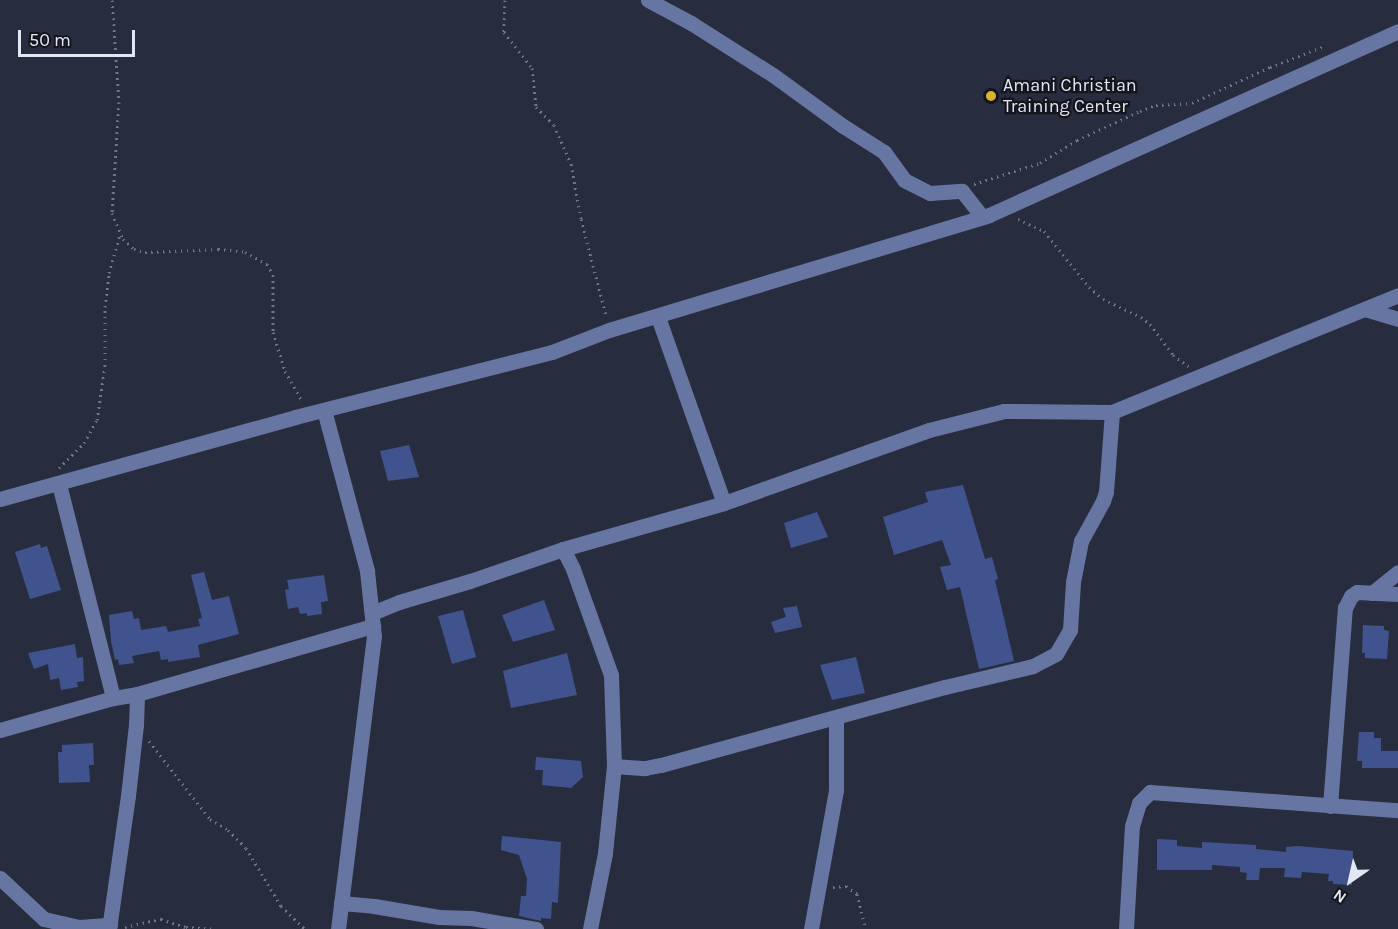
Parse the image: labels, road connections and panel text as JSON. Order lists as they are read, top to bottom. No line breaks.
{"places":["Amani Christian Training Center"],"scale_bar":"50 m","north":"bottom left"}
